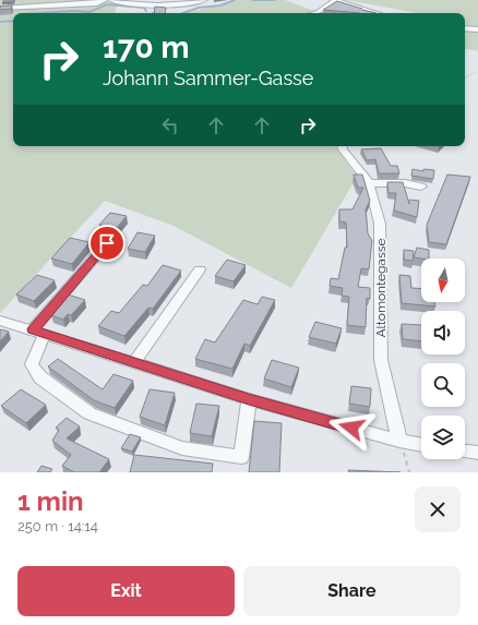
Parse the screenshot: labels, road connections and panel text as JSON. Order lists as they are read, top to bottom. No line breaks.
{"streets":{"street":["Altomontegasse"]},"north":"bottom","page":{"turn":["170 m","Johann Sammer-Gasse"],"heading":["1 min","250 m · 14:14"],"buttons":["Exit","Share"]}}
